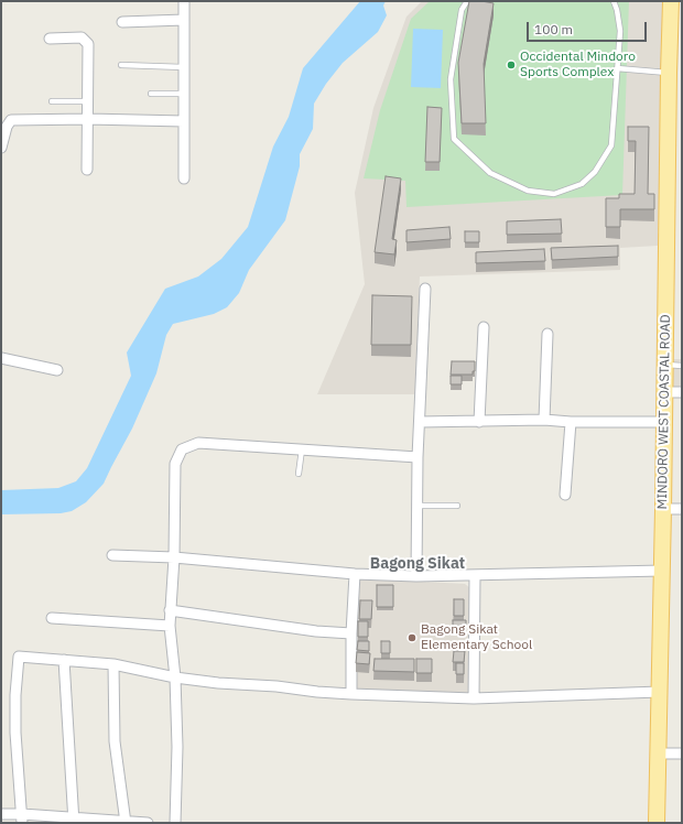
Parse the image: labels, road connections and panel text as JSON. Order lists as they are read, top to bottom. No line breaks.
{"streets":{"main road":["MINDORO WEST COASTAL ROAD"]},"districts":["Bagong Sikat"],"places":["Occidental Mindoro Sports Complex","Bagong Sikat Elementary School"],"scale_bar":"100 m"}
